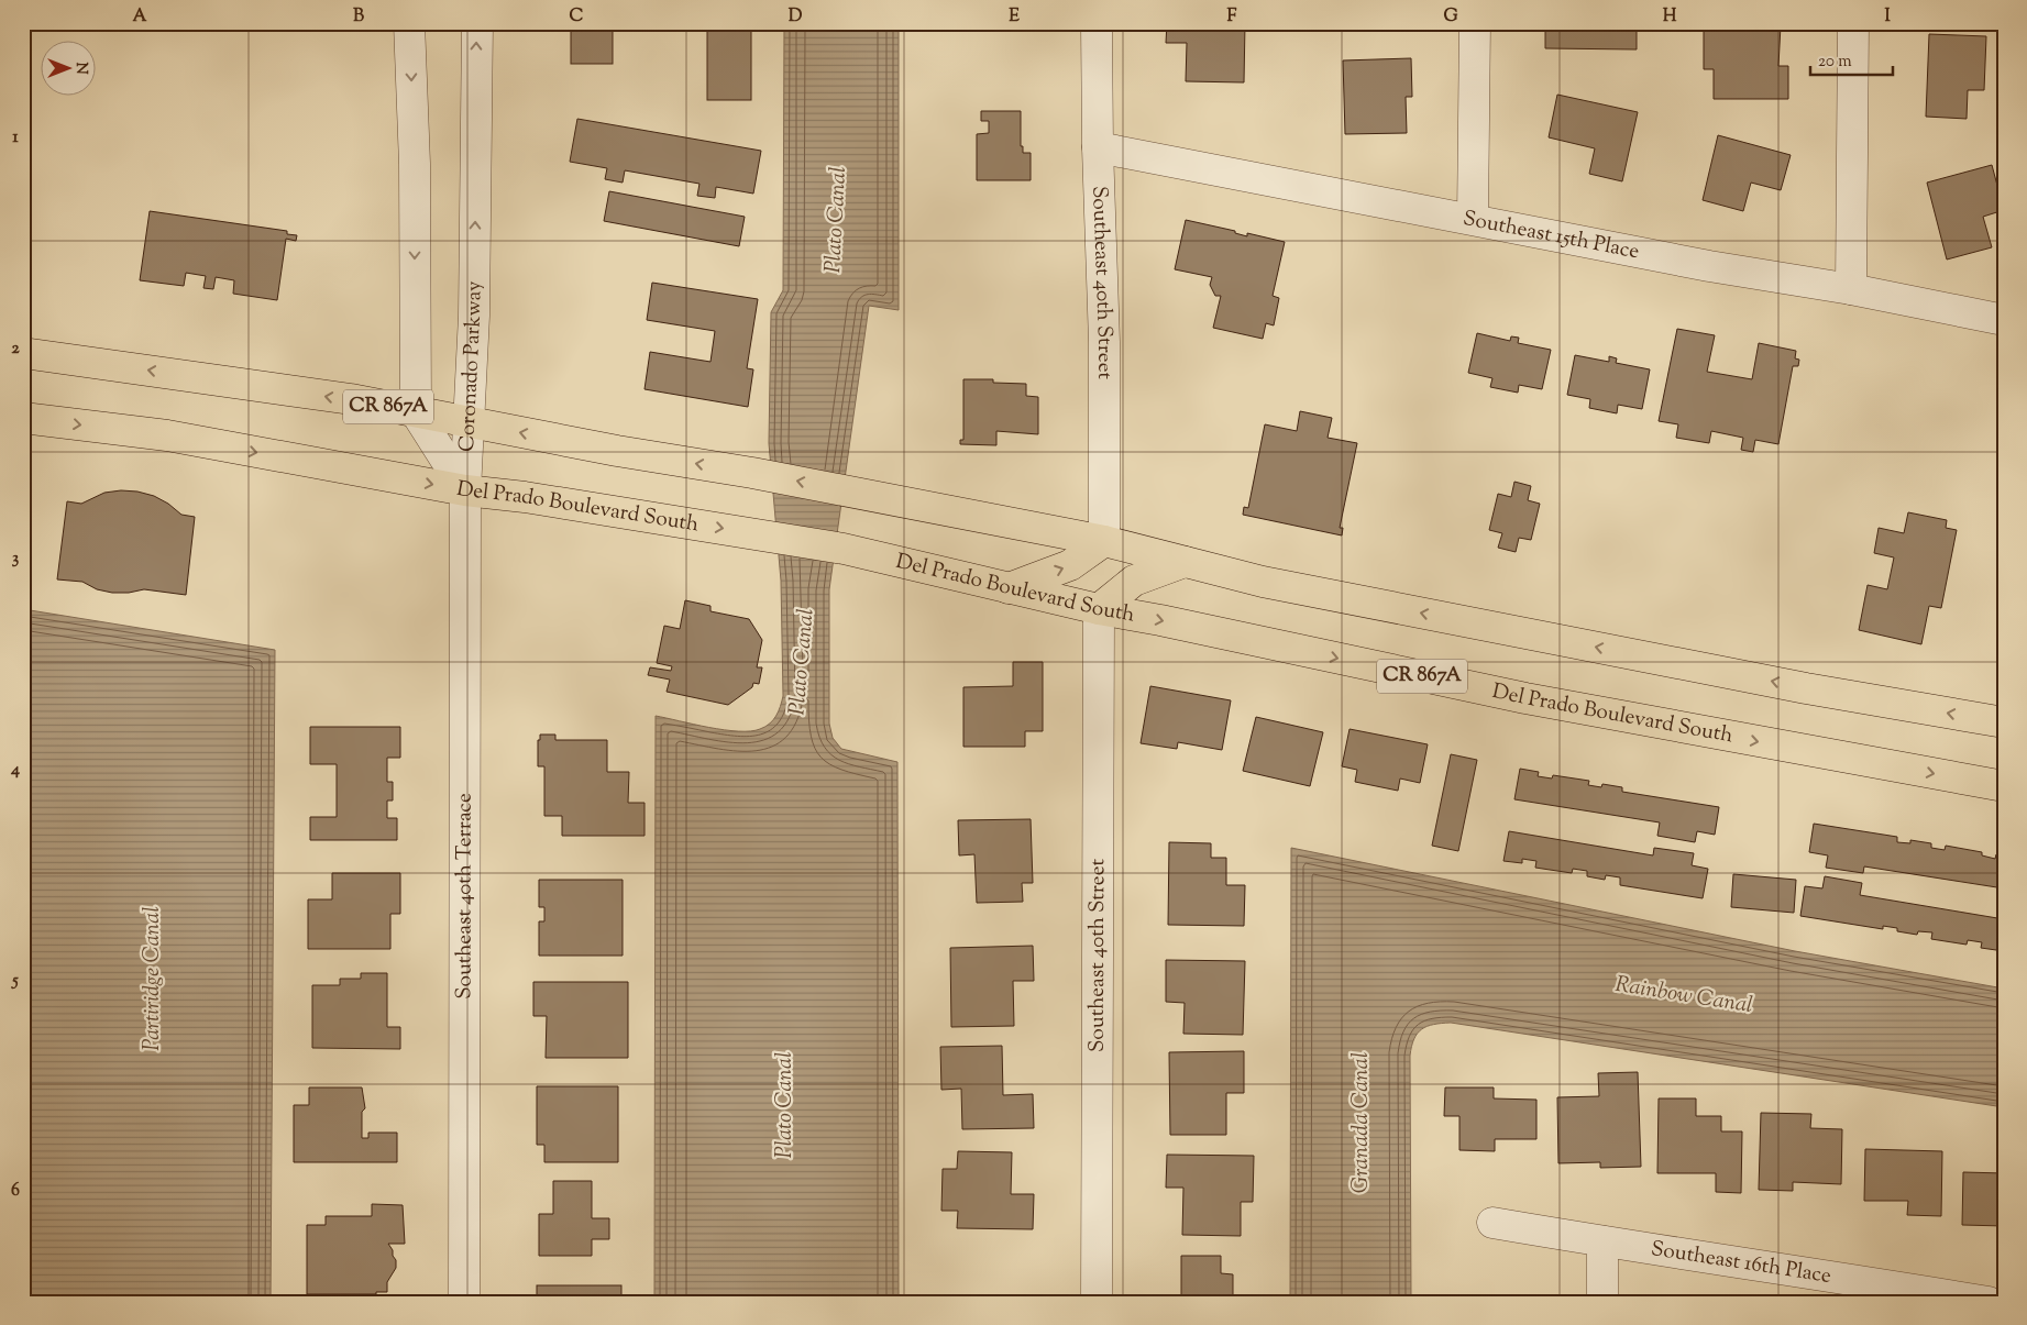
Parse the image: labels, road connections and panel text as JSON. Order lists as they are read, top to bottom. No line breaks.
{"streets":{"main road":["CR 867A","Del Prado Boulevard South"],"street":["Southeast 15th Place","Southeast 40th Street","Coronado Parkway","Southeast 40th Terrace","Southeast 16th Place"]},"crossings":[["Southeast 15th Place","Southeast 40th Street"],["Southeast 40th Street","CR 867A"],["Southeast 40th Street","Del Prado Boulevard South"],["Coronado Parkway","CR 867A"],["Coronado Parkway","Del Prado Boulevard South"],["Coronado Parkway","Southeast 40th Terrace"],["Del Prado Boulevard South","Southeast 40th Terrace"]],"water":["Plato Canal","Partiridge Canal","Rainbow Canal","Granada Canal"],"scale_bar":"20 m","north":"right","grid":{"columns":["A","B","C","D","E","F","G","H","I"],"rows":["1","2","3","4","5","6"]}}
